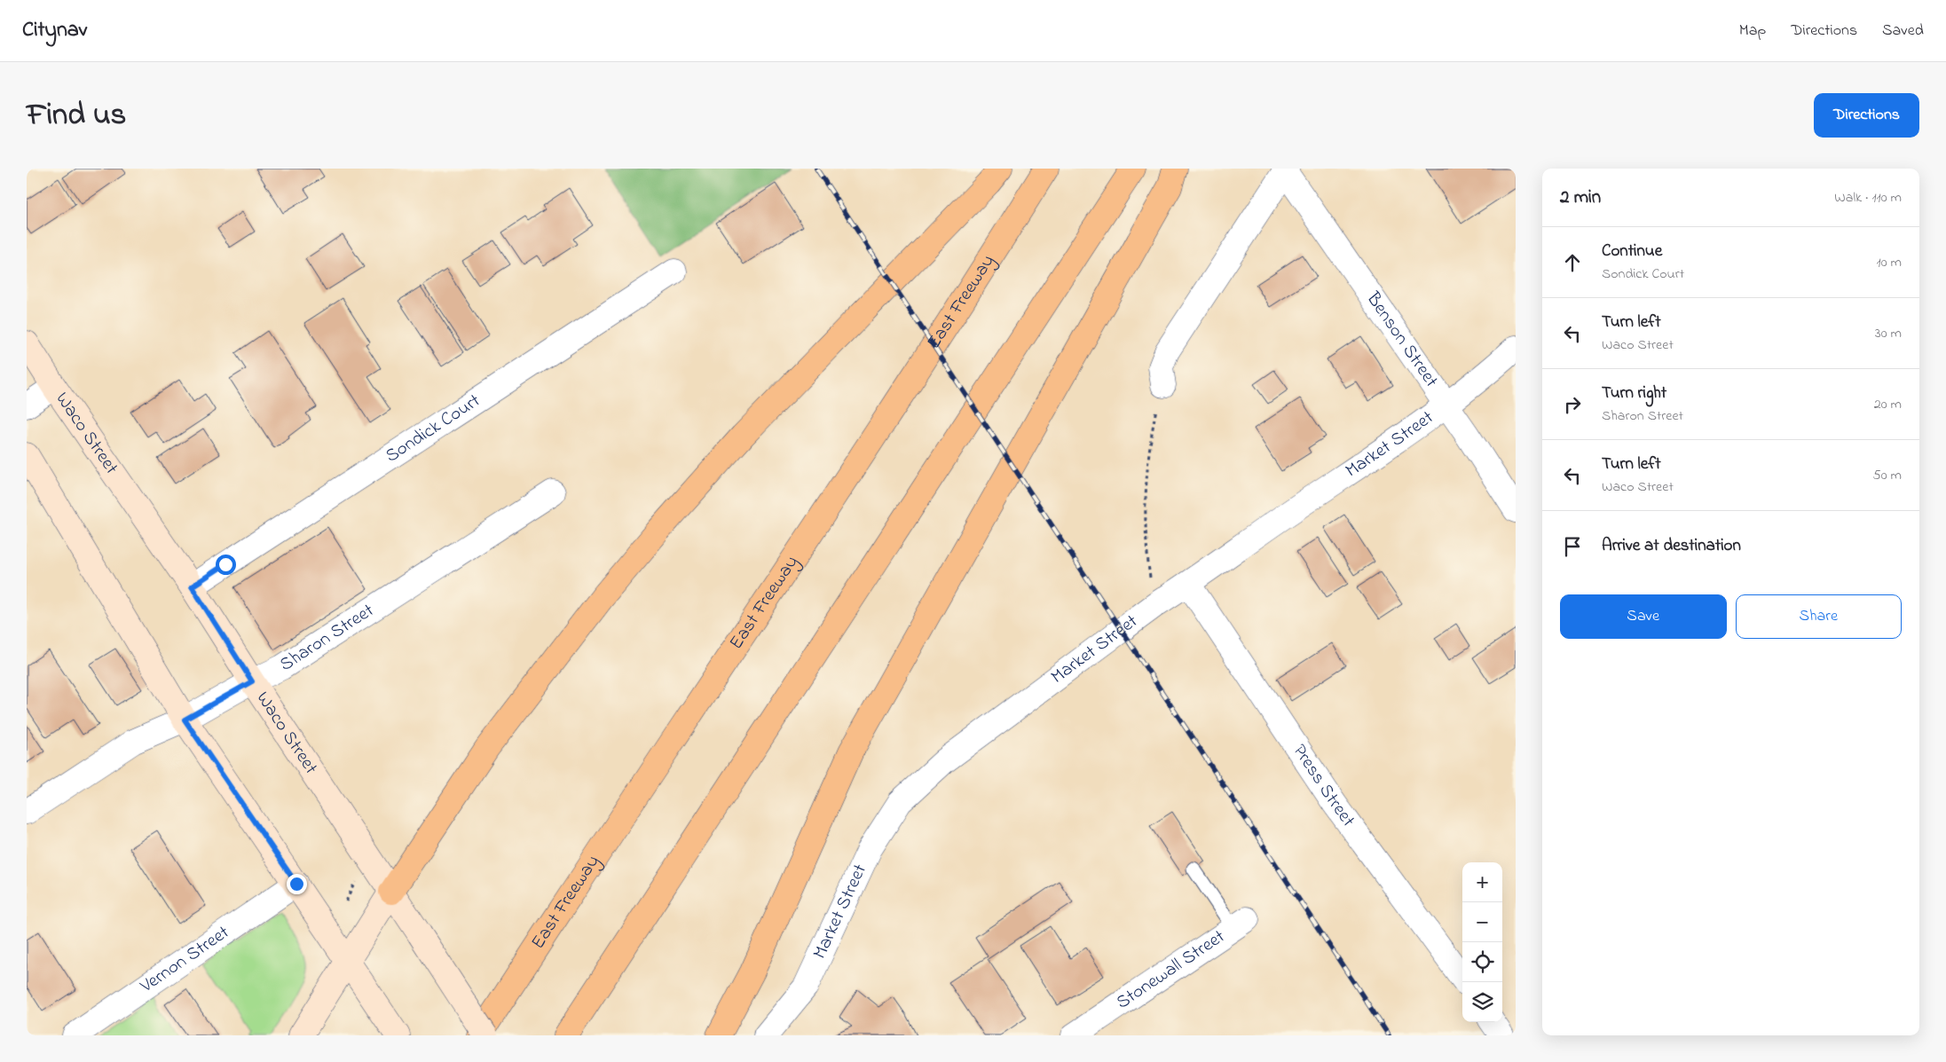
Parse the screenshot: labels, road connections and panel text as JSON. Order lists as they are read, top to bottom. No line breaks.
{"streets":{"highway":["East Freeway"],"main road":["Waco Street"],"street":["Benson Street","Sondick Court","Market Street","Sharon Street","Press Street","Vernon Street","Stonewall Street"]},"crossings":[["Benson Street","Market Street"],["Sondick Court","Waco Street"],["Waco Street","Sharon Street"],["Market Street","Press Street"]],"page":{"header":"Citynav","nav":["Map","Directions","Saved"],"title":"Find us","buttons":["Directions",["Save","Share"]],"heading":["2 min","Walk · 110 m"],"list":[["Continue","Sondick Court","10 m"],["Turn left","Waco Street","30 m"],["Turn right","Sharon Street","20 m"],["Turn left","Waco Street","50 m"],"Arrive at destination"],"map_buttons":["+","−"]}}
